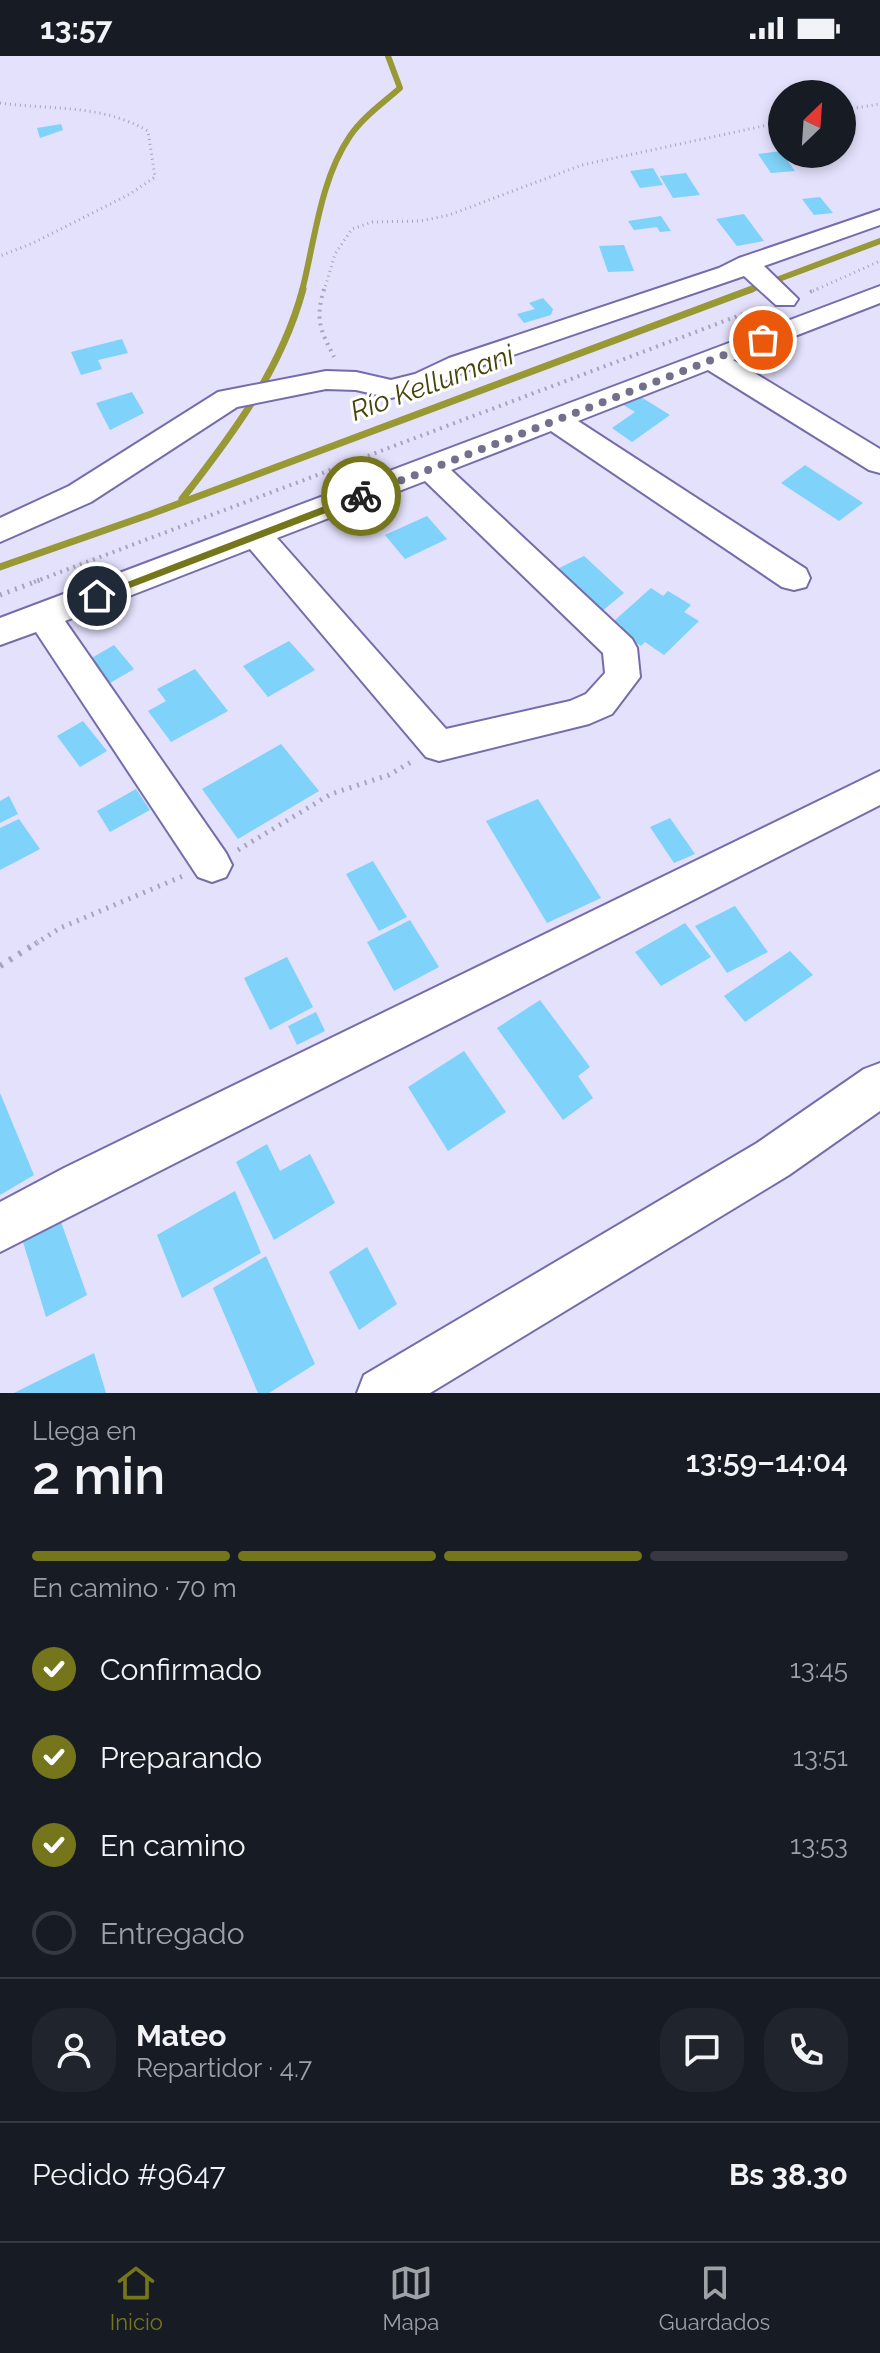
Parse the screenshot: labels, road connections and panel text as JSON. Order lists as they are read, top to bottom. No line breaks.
{"water":["Río Kellumani"],"north":"top right","page":{"status":"13:57","heading":["2 min","Llega en","13:59–14:04"],"panel":["Mateo","Repartidor · 4.7","Pedido #9647","Bs 38.30"],"bar":"En camino · 70 m","list":[["Confirmado","13:45"],["Preparando","13:51"],["En camino","13:53"],"Entregado"],"tabs":["Inicio","Mapa","Guardados"]}}
